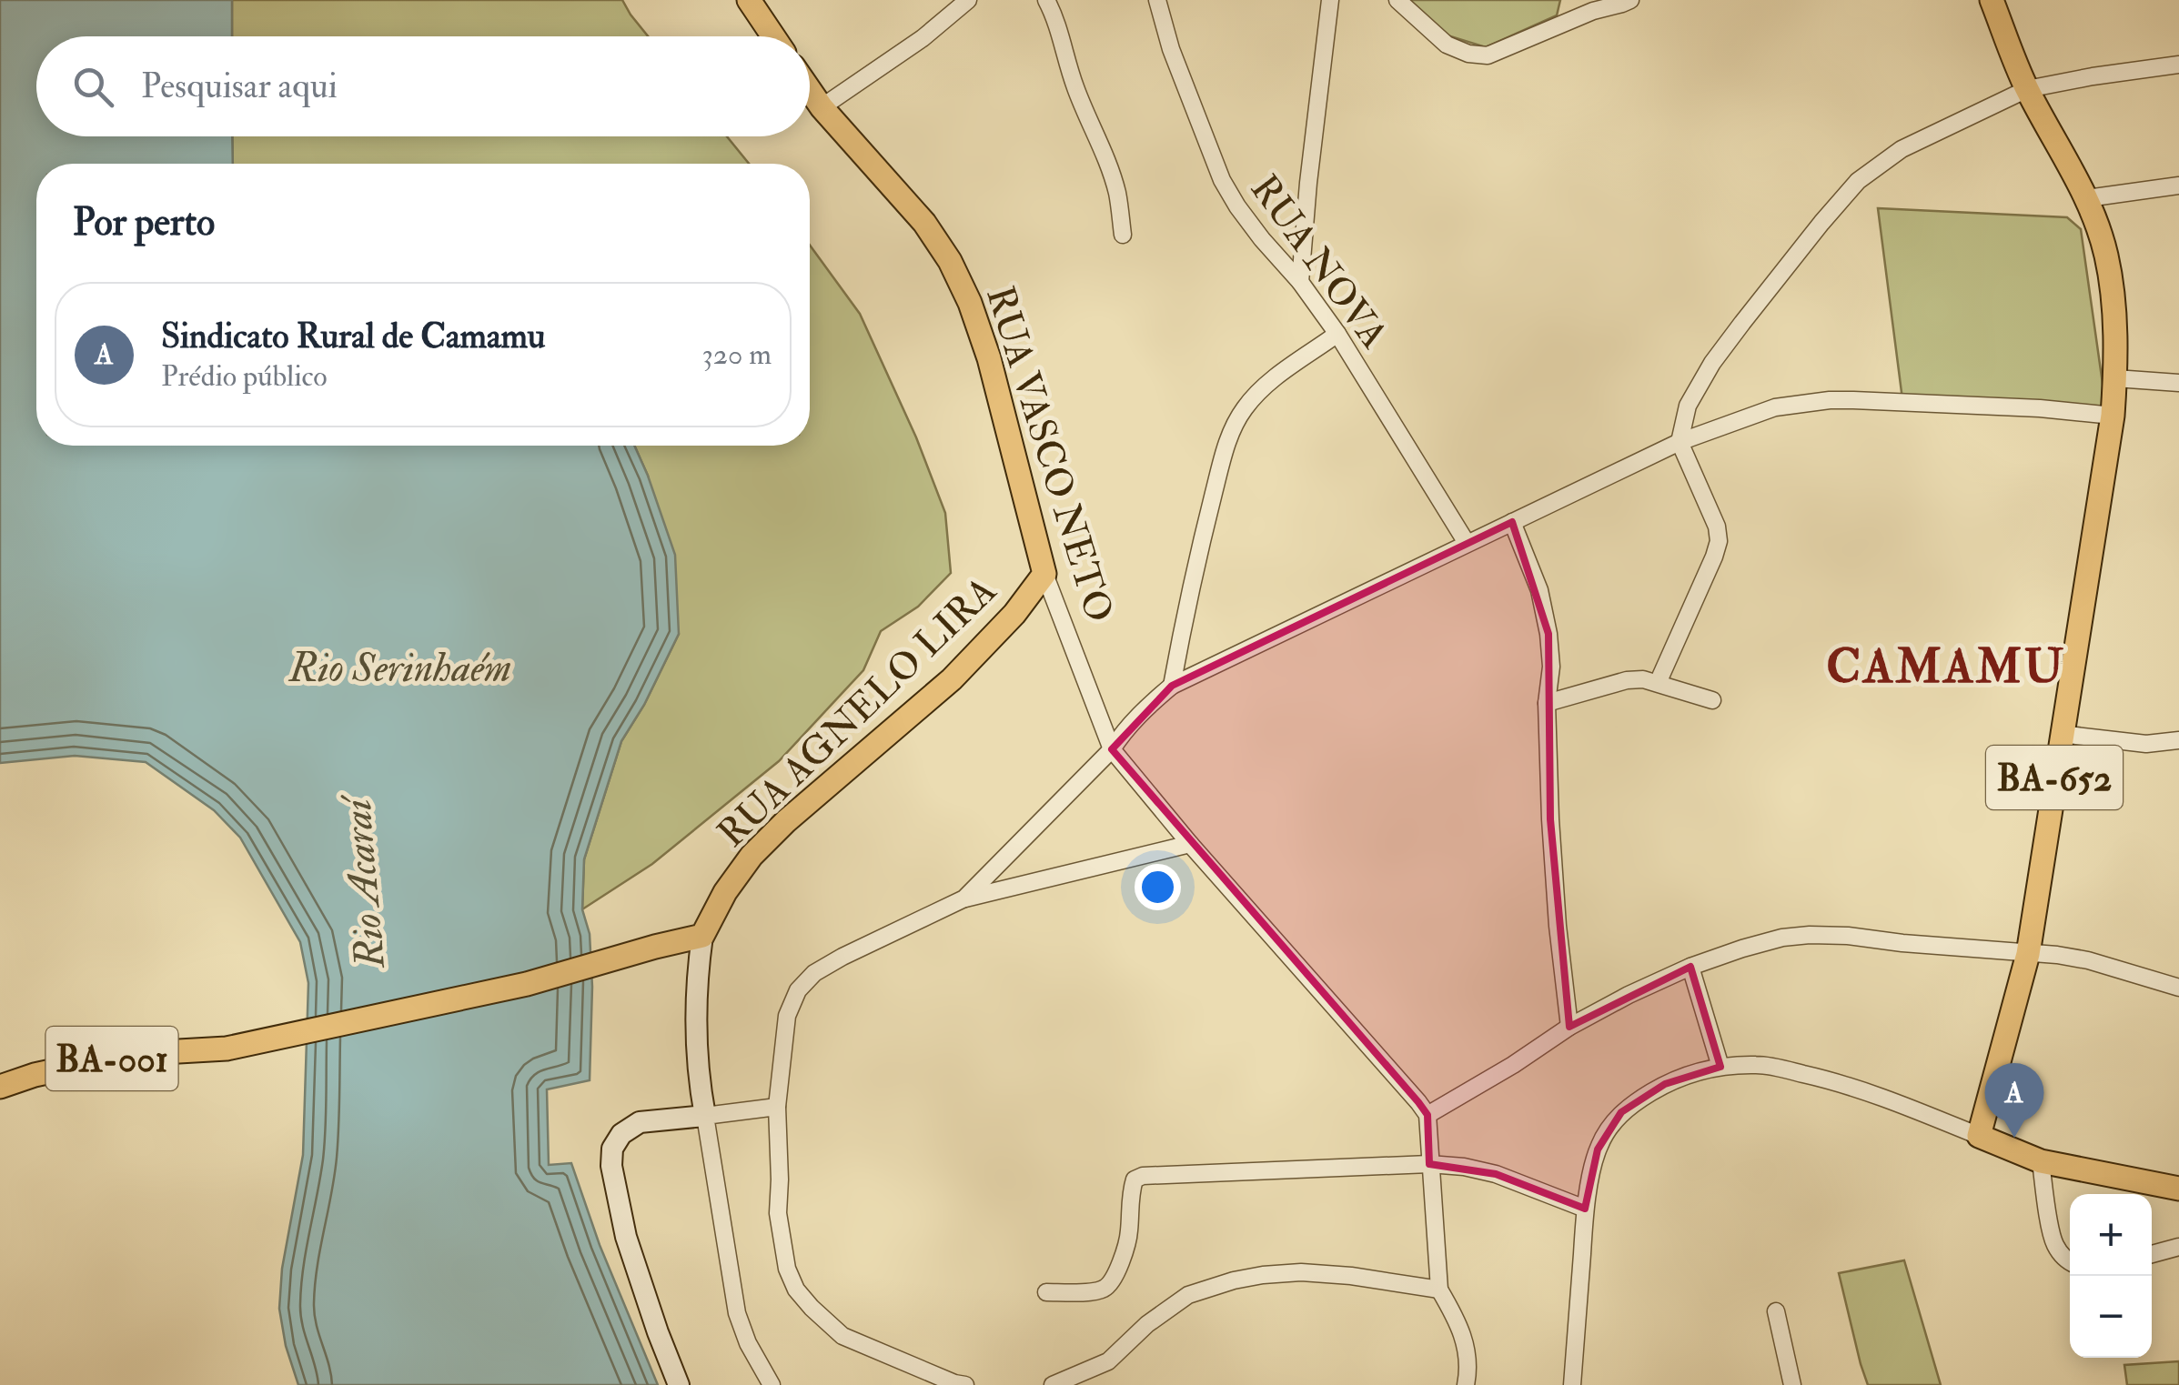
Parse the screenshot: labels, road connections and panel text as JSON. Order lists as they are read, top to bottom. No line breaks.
{"streets":{"main road":["RUA VASCO NETO","RUA AGNELO LIRA","BA-652","BA-001"],"street":["RUA NOVA"]},"crossings":[["RUA VASCO NETO","RUA AGNELO LIRA"],["RUA AGNELO LIRA","BA-001"]],"districts":["CAMAMU"],"water":["Rio Serinhaém","Rio Acaraí"],"page":{"search":"Pesquisar aqui","heading":"Por perto","list":[{"mark":"A","name":"Sindicato Rural de Camamu","note":"Prédio público","value":"320 m"}],"pins":"A","map_buttons":["+","−"]}}
